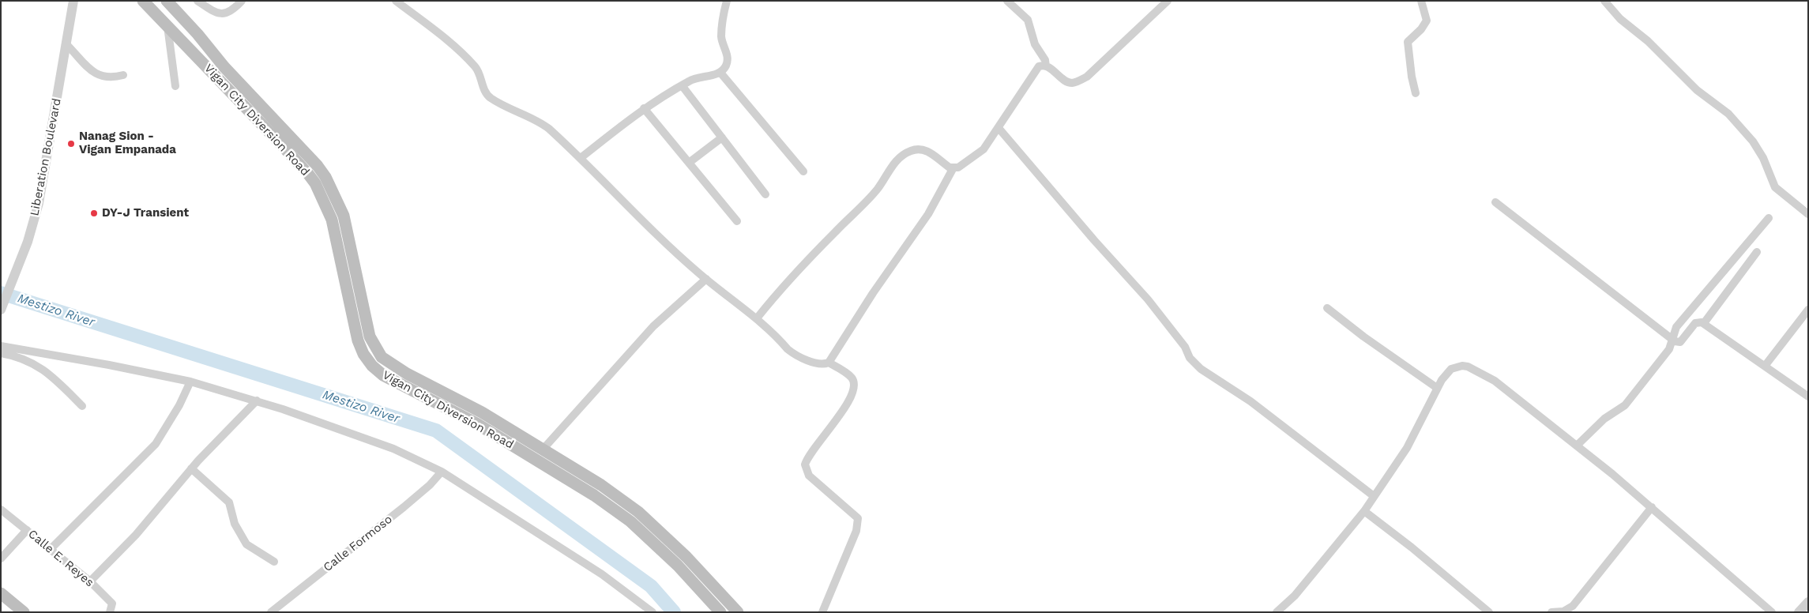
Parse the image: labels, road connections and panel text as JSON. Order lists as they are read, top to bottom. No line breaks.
{"streets":{"main road":["Vigan City Diversion Road"],"street":["Liberation Boulevard","Calle Formoso","Calle E. Reyes"]},"water":["Mestizo River"],"places":["Nanag Sion - Vigan Empanada","DY-J Transient"]}
